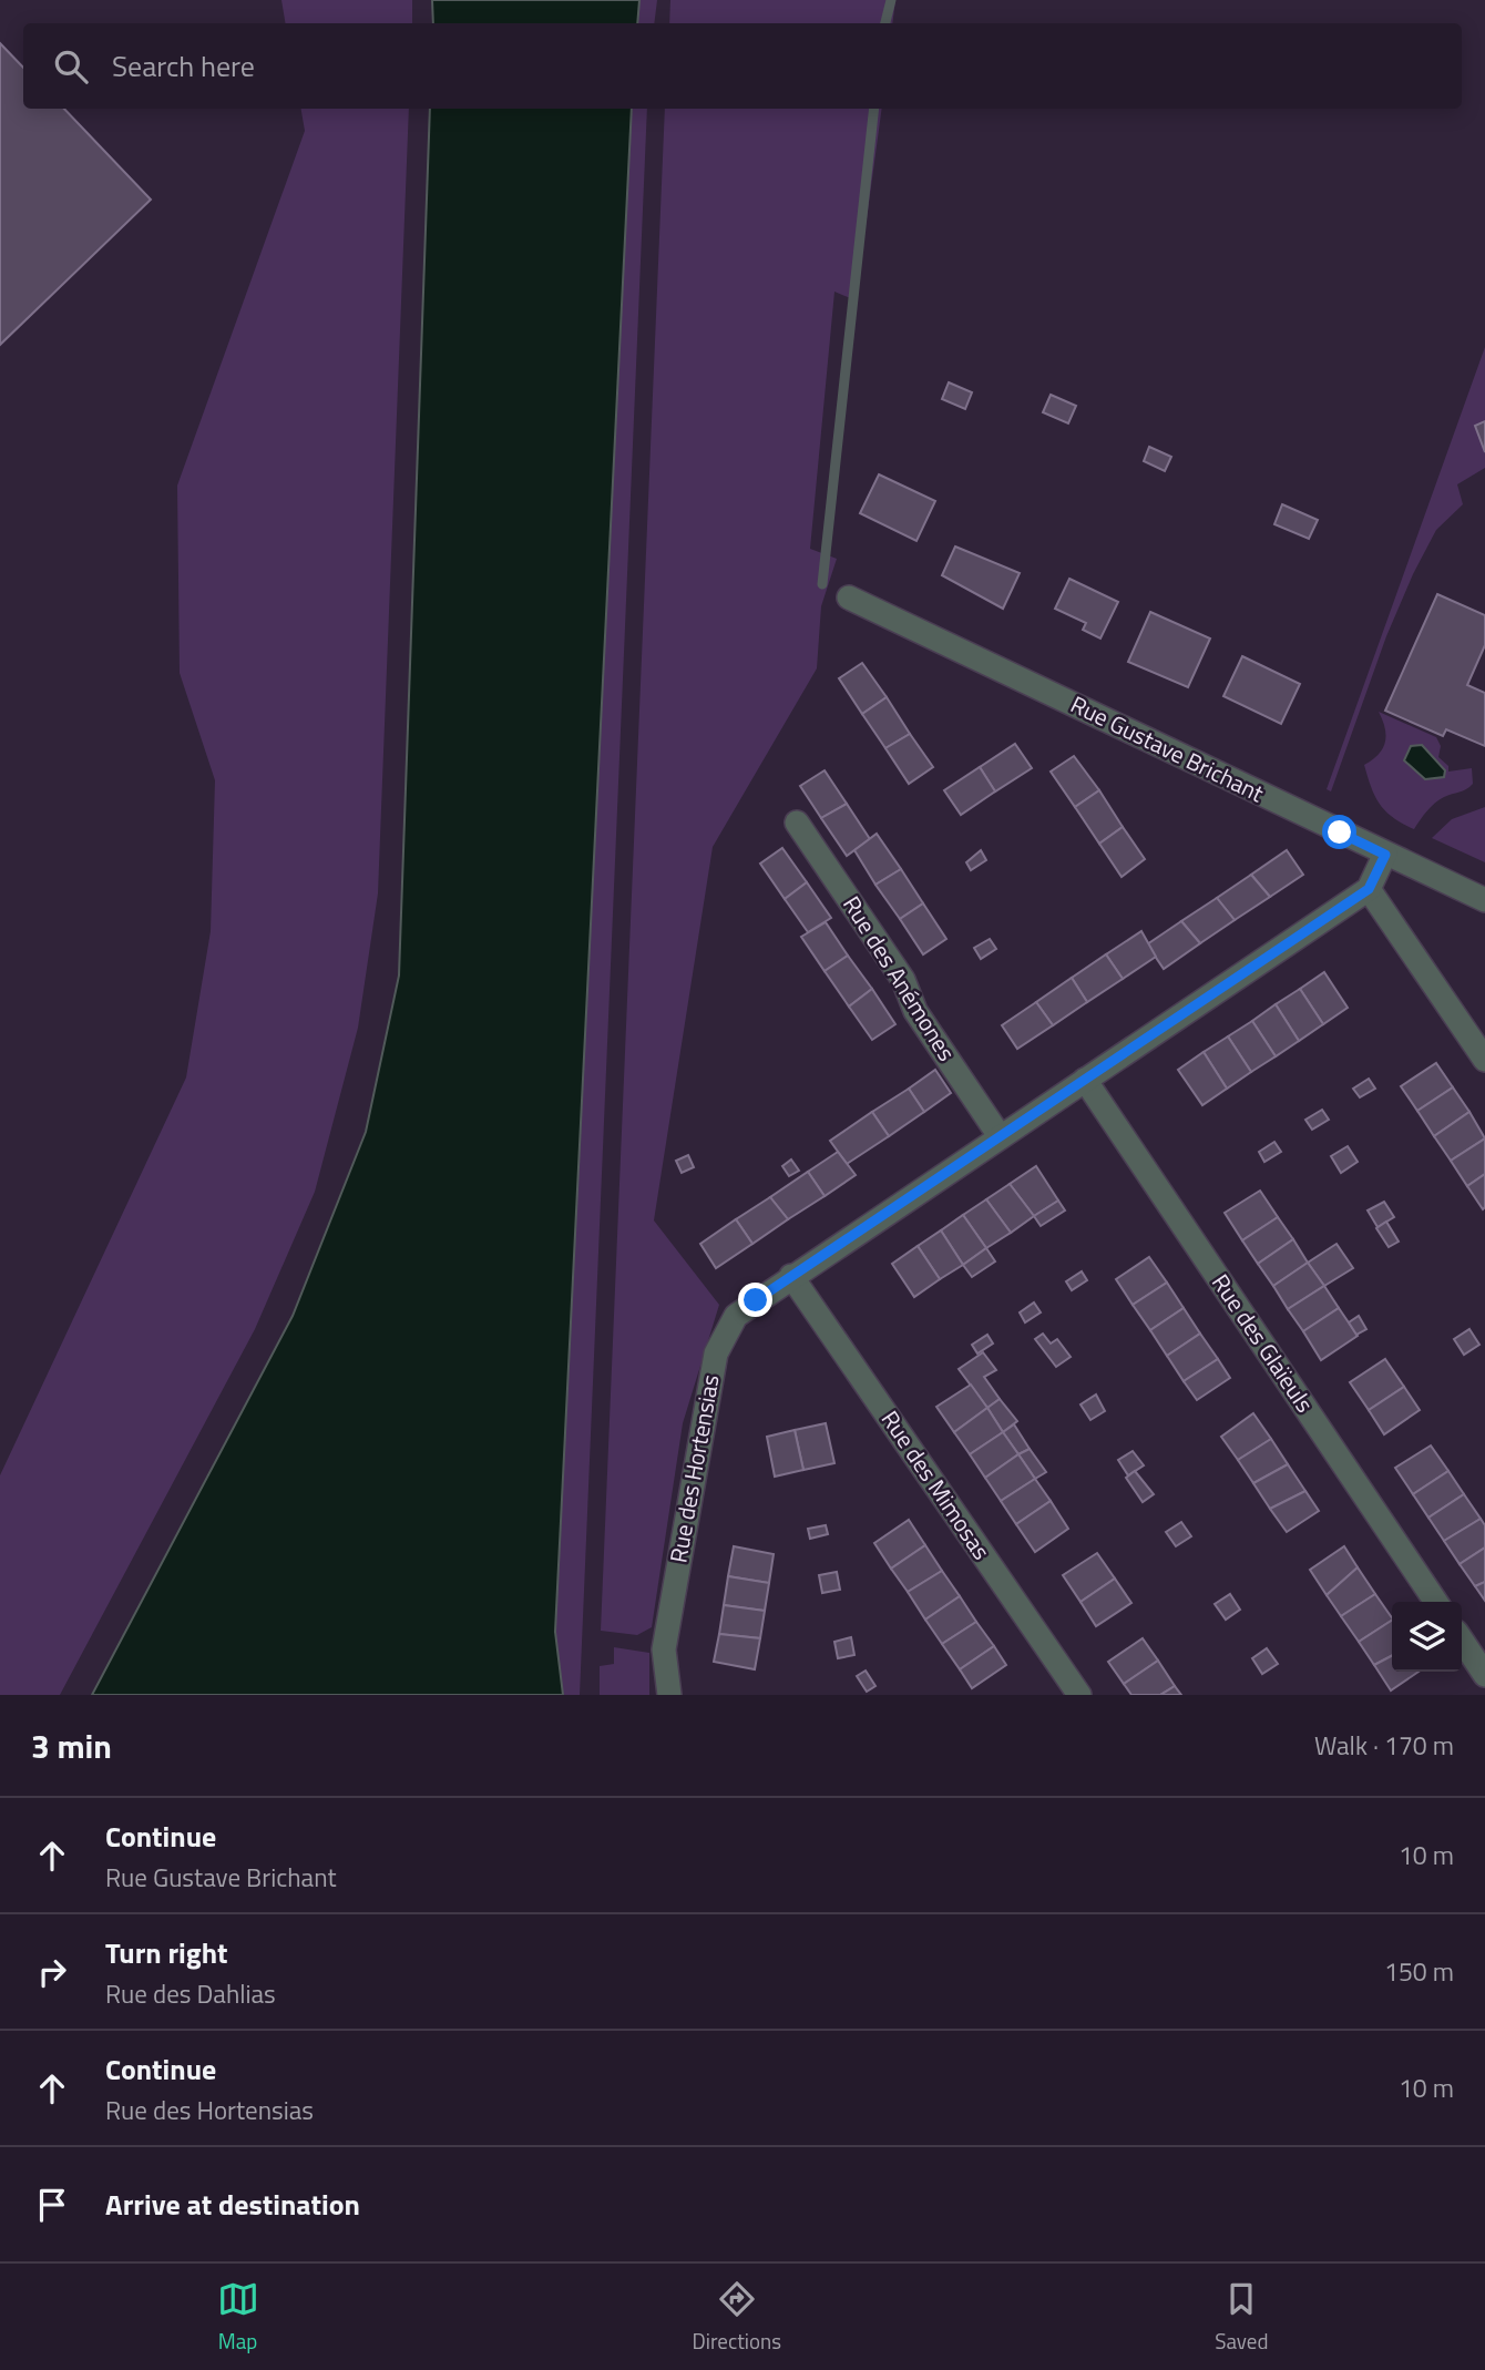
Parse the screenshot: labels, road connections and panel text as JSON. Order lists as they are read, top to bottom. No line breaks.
{"streets":{"street":["Rue Gustave Brichant","Rue des Anémones","Rue des Glaïeuls","Rue des Hortensias","Rue des Mimosas"]},"crossings":[["Rue des Anémones","Rue des Hortensias"],["Rue des Glaïeuls","Rue des Hortensias"],["Rue des Hortensias","Rue des Mimosas"]],"page":{"search":"Search here","heading":["3 min","Walk · 170 m"],"list":[["Continue","Rue Gustave Brichant","10 m"],["Turn right","Rue des Dahlias","150 m"],["Continue","Rue des Hortensias","10 m"],"Arrive at destination"],"nav":["Map","Directions","Saved"]}}
